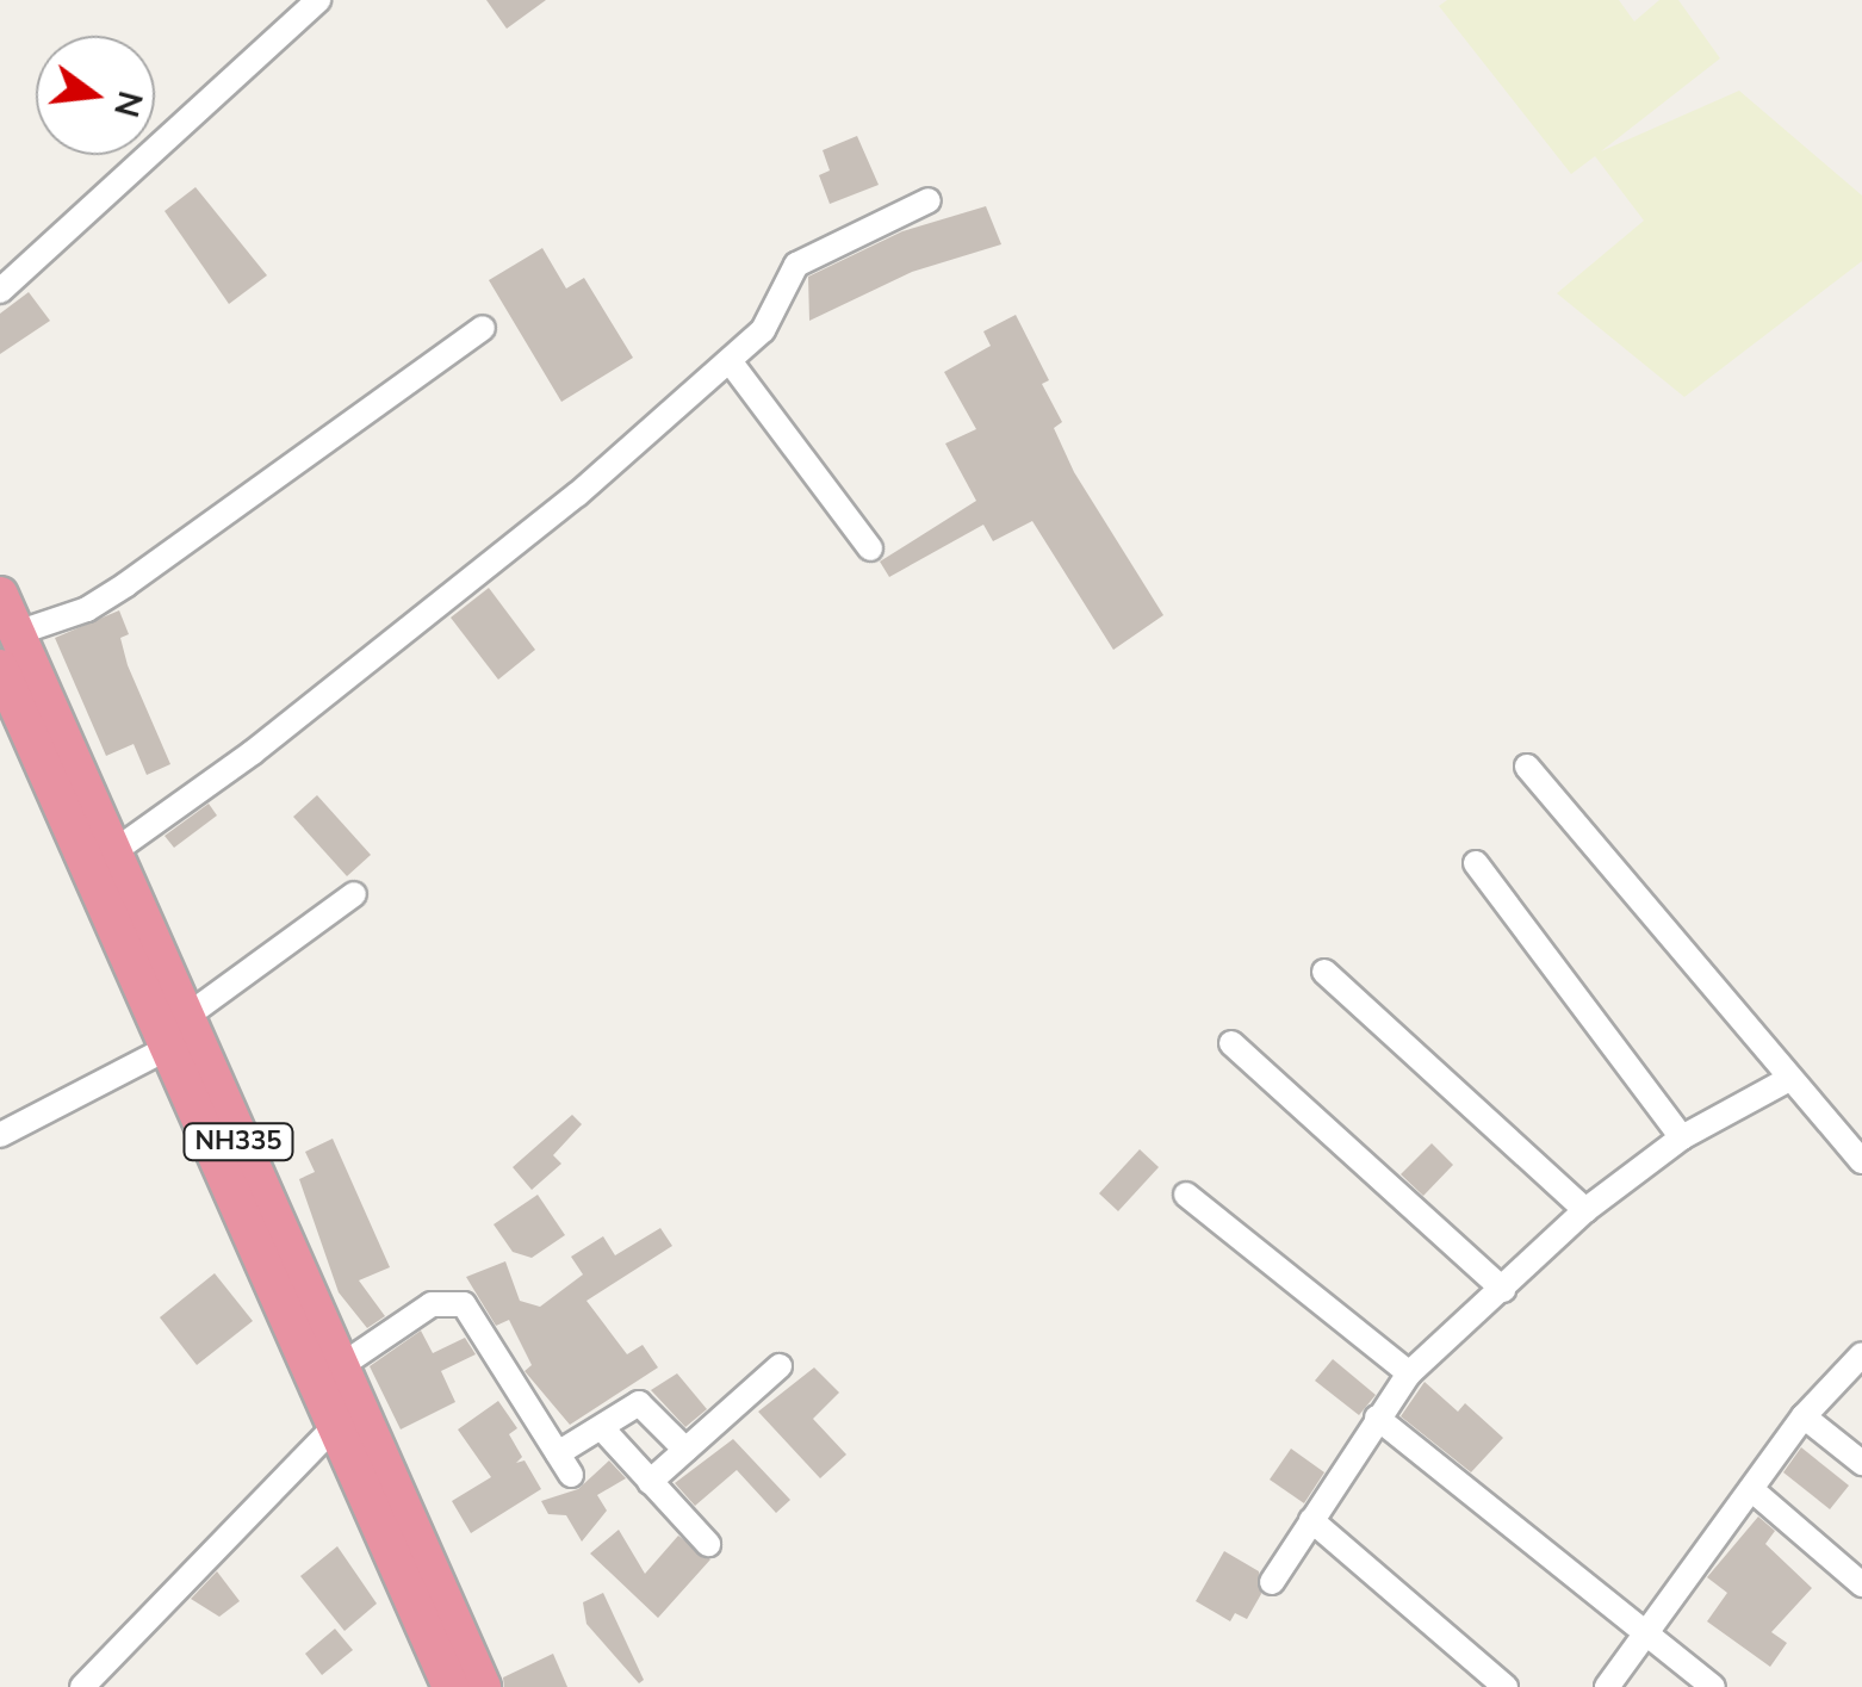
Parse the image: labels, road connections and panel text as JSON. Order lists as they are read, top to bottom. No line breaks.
{"streets":{"highway":["NH335"]},"north":"right"}
